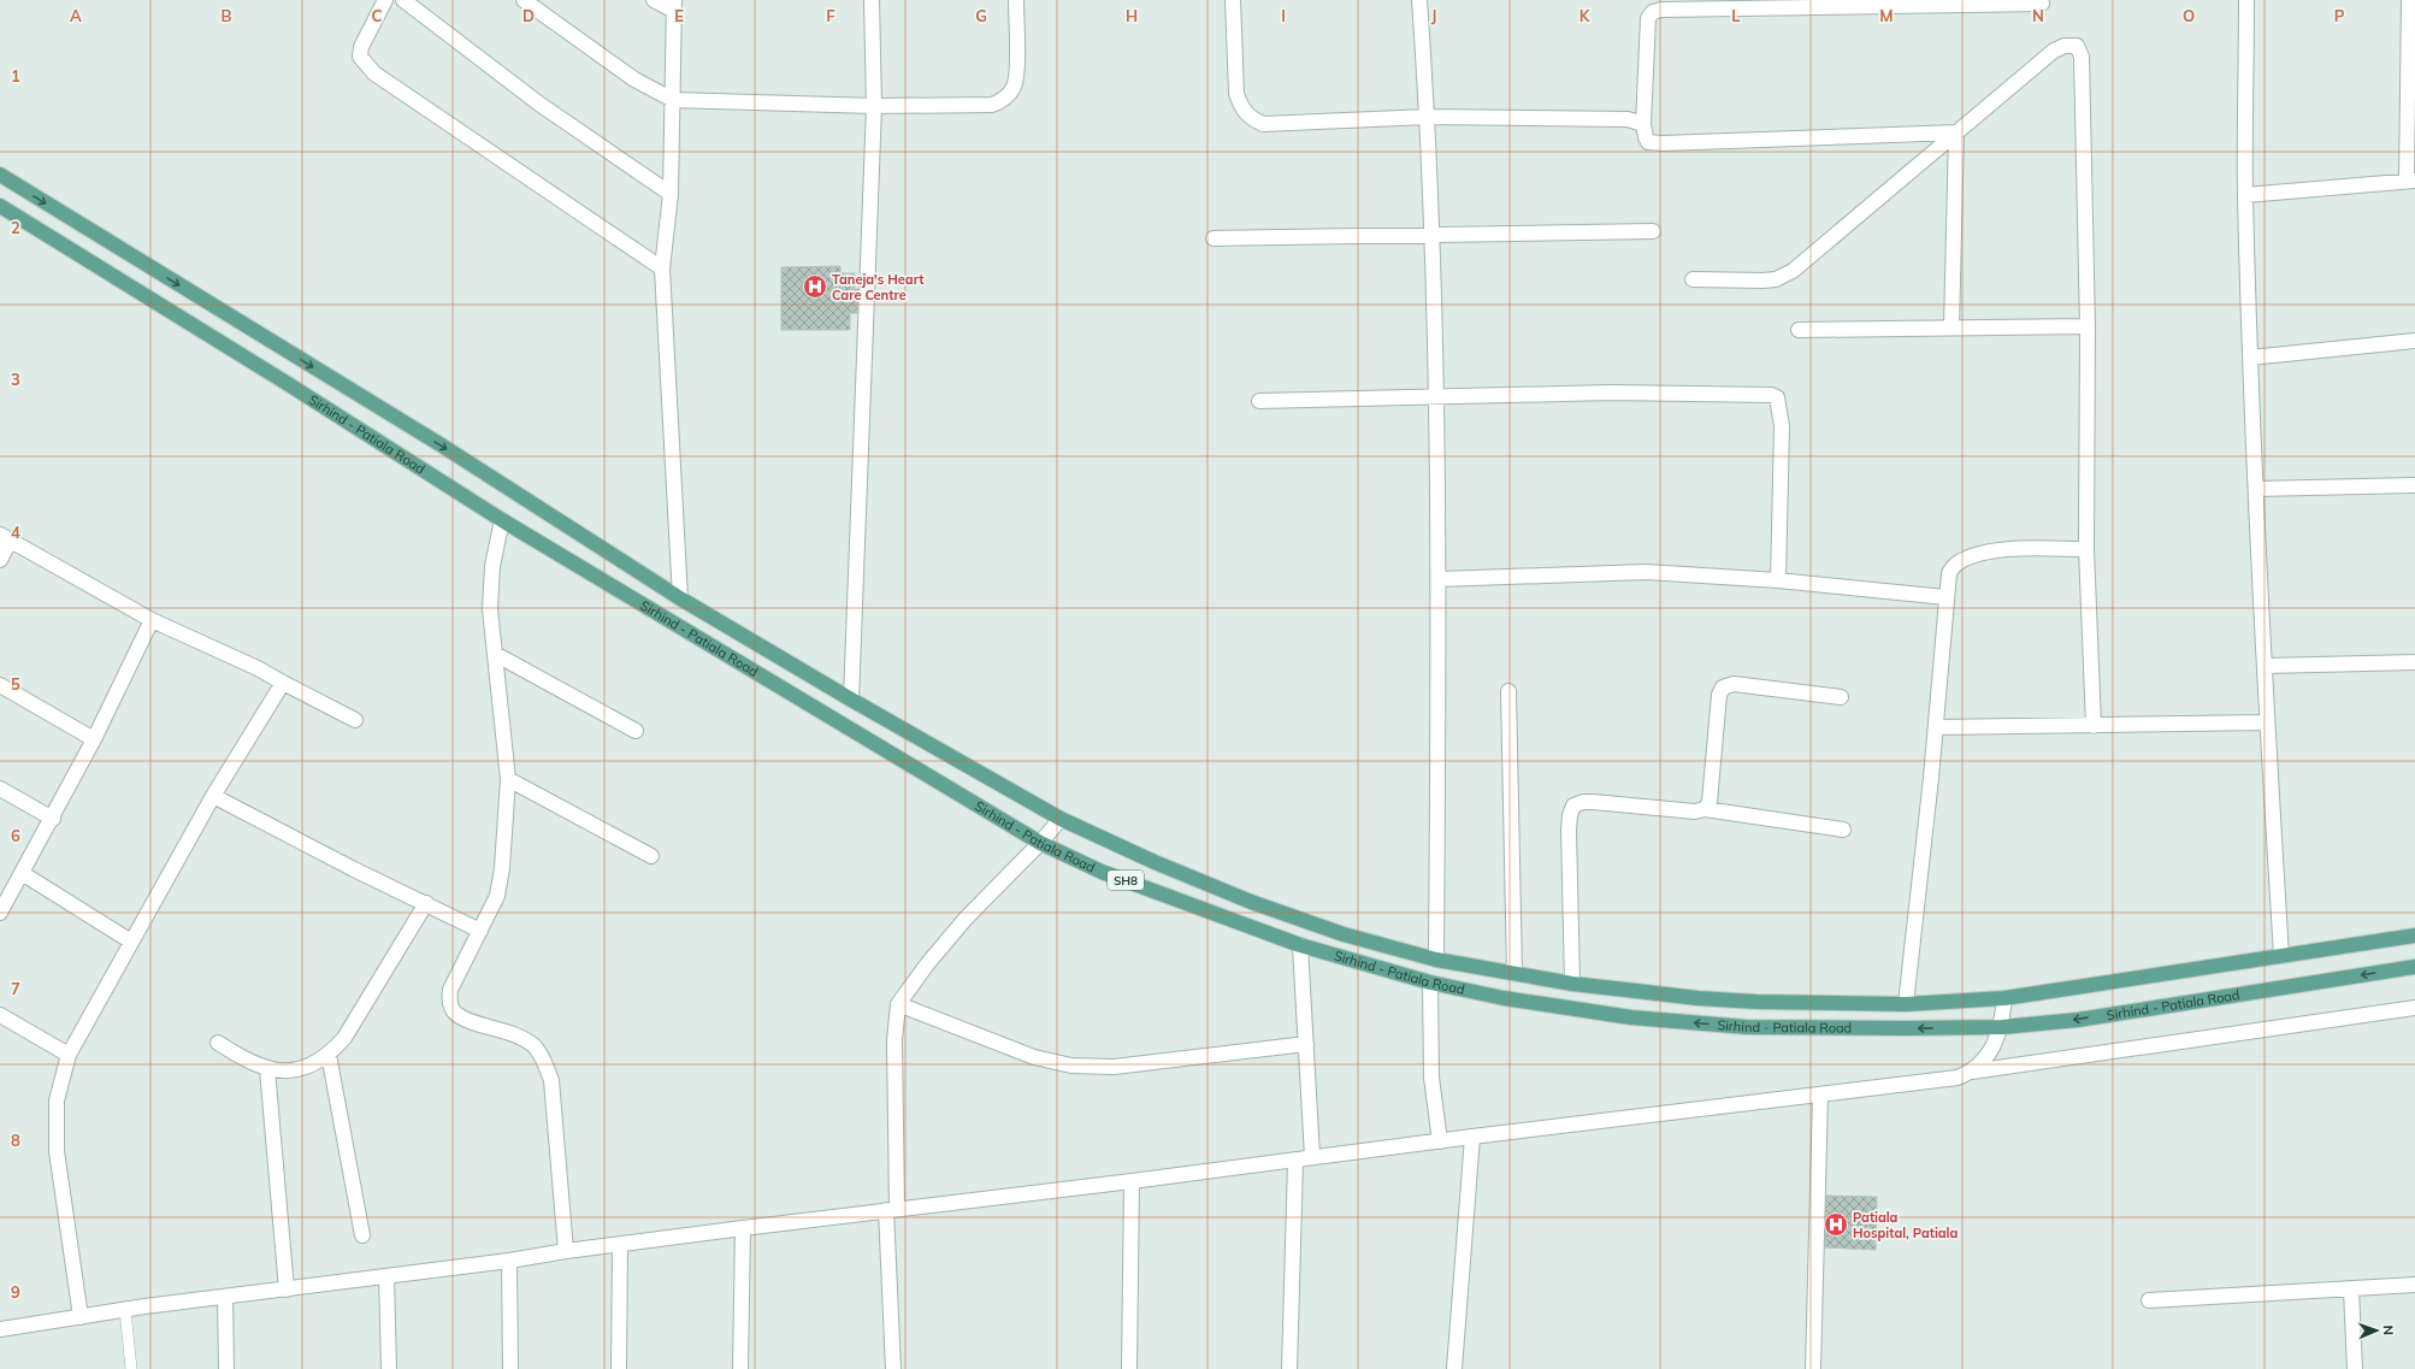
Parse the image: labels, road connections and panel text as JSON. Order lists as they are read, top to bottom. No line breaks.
{"streets":{"main road":["Sirhind - Patiala Road","SH8"]},"places":{"hospital":["Taneja's Heart Care Centre","Patiala Hospital, Patiala"]},"north":"right","grid":{"columns":["A","B","C","D","E","F","G","H","I","J","K","L","M","N","O","P"],"rows":["1","2","3","4","5","6","7","8","9"]}}
